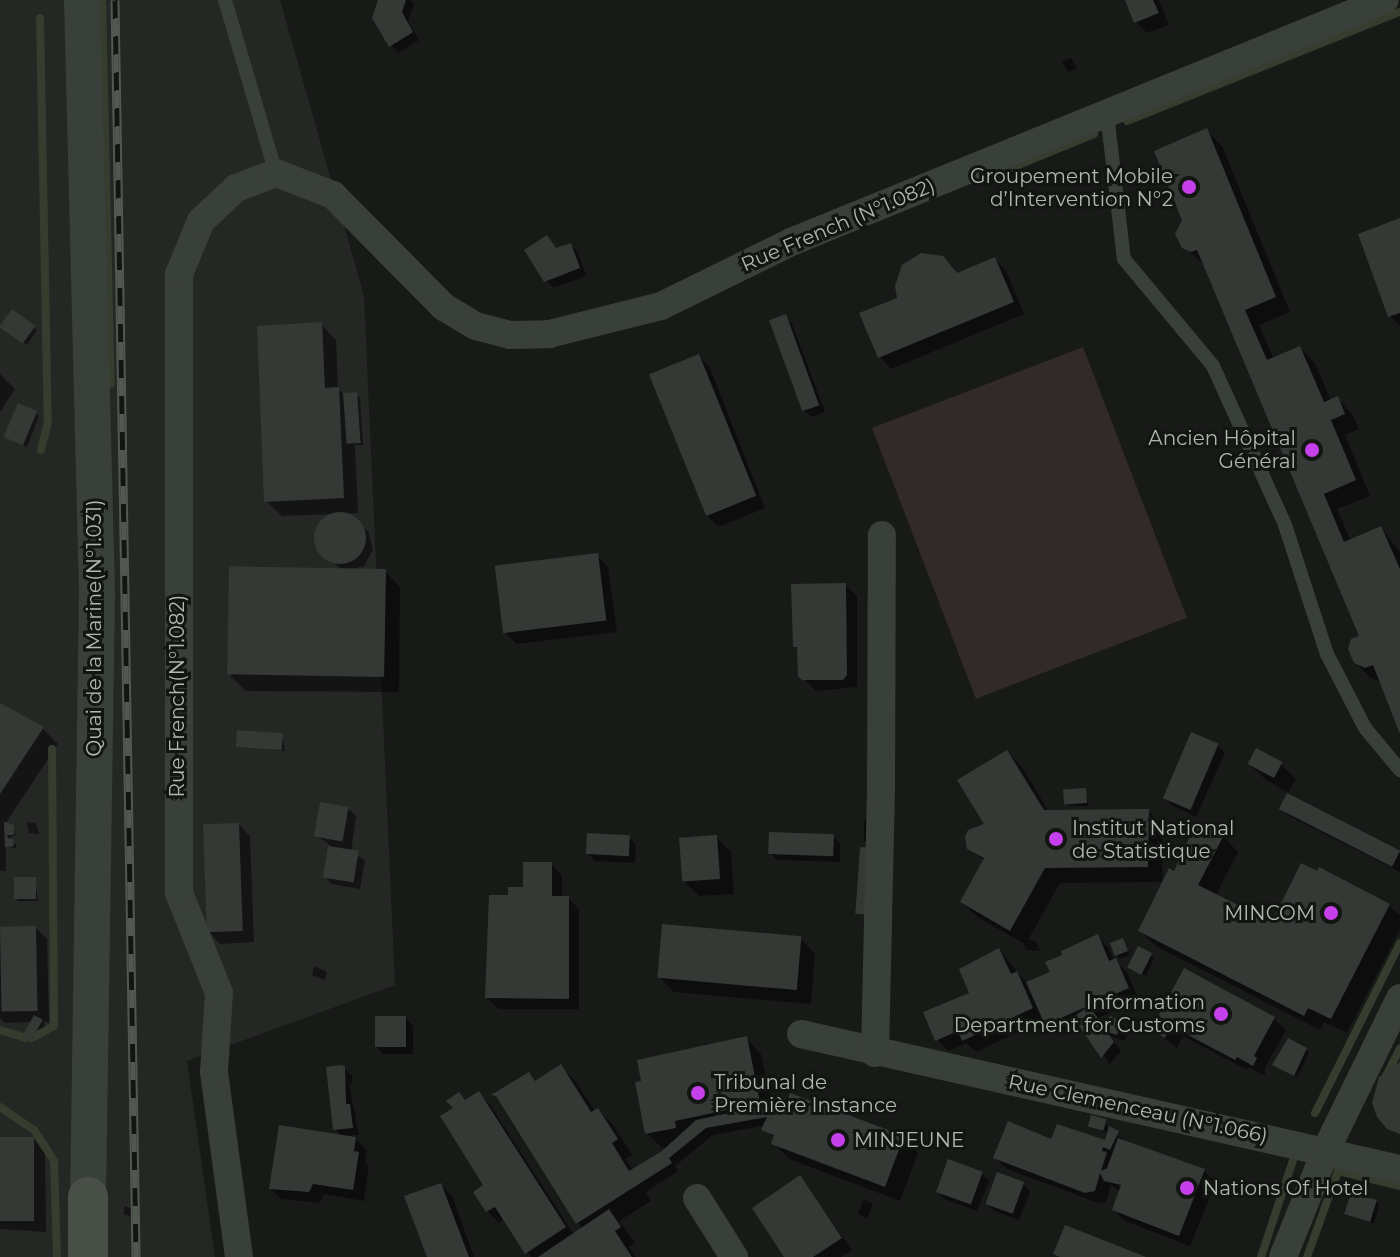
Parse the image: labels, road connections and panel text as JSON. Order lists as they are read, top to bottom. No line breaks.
{"streets":{"main road":["Quai de la Marine(N°1.031)"],"street":["Rue French (N°1.082)","Rue French(N°1.082)","Rue Clemenceau (N°1.066)"]},"crossings":[["Rue French (N°1.082)","Rue French(N°1.082)"]],"places":["Groupement Mobile d’Intervention N°2","Ancien Hôpital Général","Institut National de Statistique","MINCOM","Information Department for Customs","Tribunal de Première Instance","MINJEUNE","Nations Of Hotel"]}
